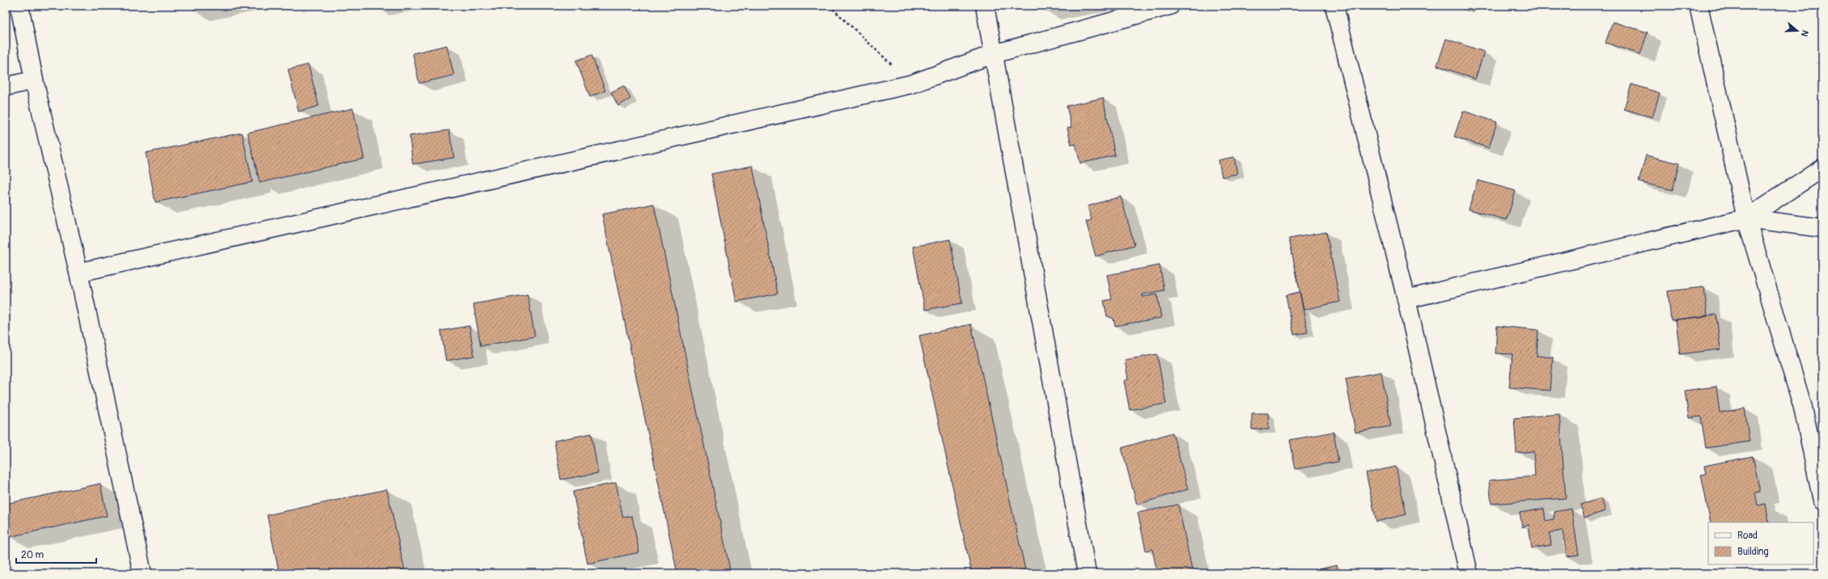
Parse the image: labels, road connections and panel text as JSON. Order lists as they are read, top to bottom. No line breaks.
{"legend":["Road","Building"],"scale_bar":"20 m","north":"right"}
